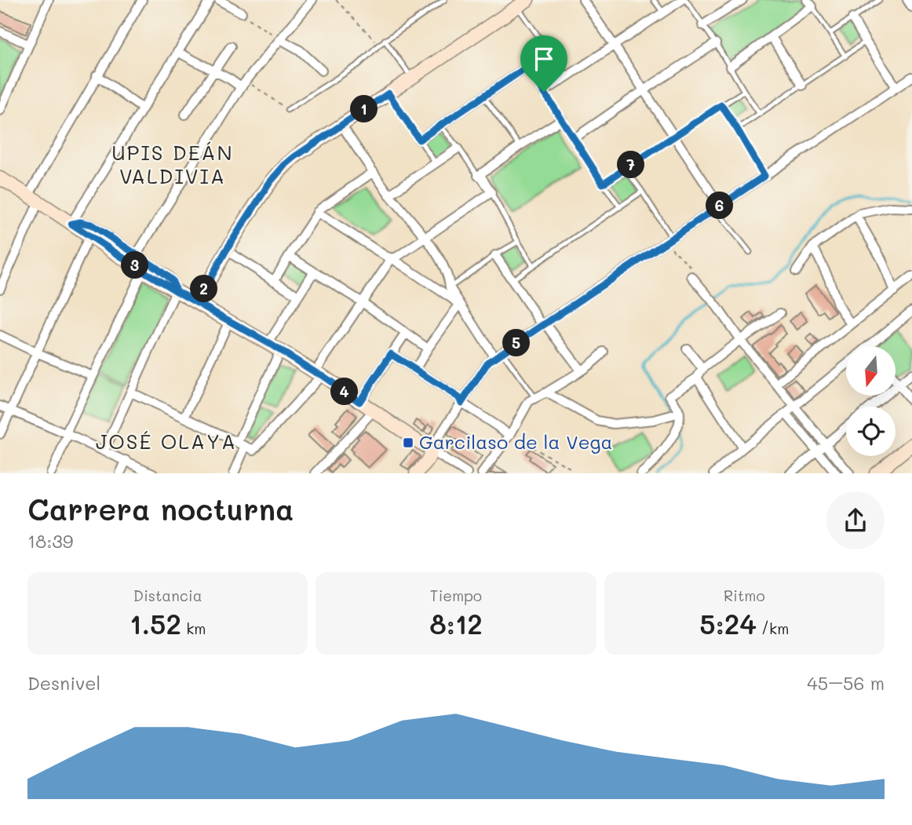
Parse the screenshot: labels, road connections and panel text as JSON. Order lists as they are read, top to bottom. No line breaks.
{"districts":["UPIS DEÁN VALDIVIA","JOSÉ OLAYA"],"places":{"transit":["Garcilaso de la Vega"]},"north":"bottom","page":{"pins":["1","7","6","3","2","5","4"],"heading":["Carrera nocturna","18:39"],"stats":[["Distancia","1.52 km"],["Tiempo","8:12"],["Ritmo","5:24 /km"]],"chart":["Desnivel","45–56 m"]}}
